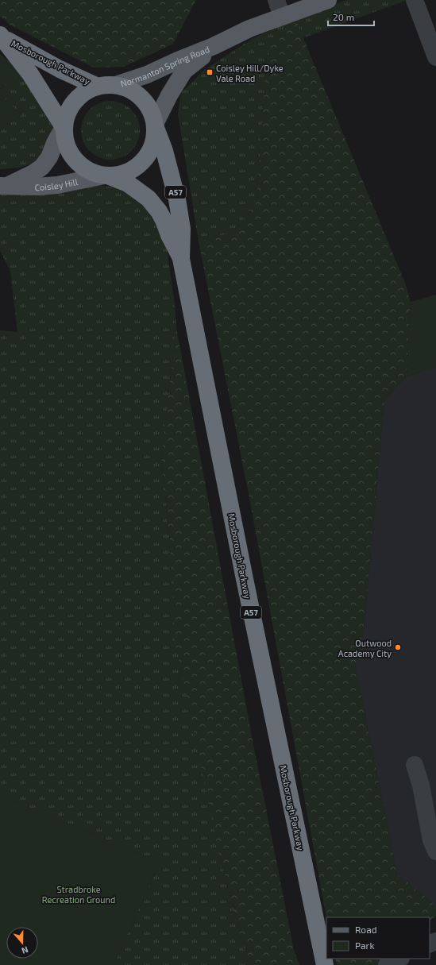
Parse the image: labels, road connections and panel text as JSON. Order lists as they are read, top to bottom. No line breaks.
{"streets":{"highway":["Mosborough Parkway","A57"],"main road":["Normanton Spring Road","Coisley Hill"]},"crossings":[["Mosborough Parkway","Normanton Spring Road"],["Mosborough Parkway","Coisley Hill"],["Mosborough Parkway","A57"],["Normanton Spring Road","Coisley Hill"],["Normanton Spring Road","A57"],["Coisley Hill","A57"]],"parks":["Stradbroke Recreation Ground"],"places":{"transit":["Coisley Hill/Dyke Vale Road"],"other":["Outwood Academy City"]},"legend":["Road","Park"],"scale_bar":"20 m","north":"bottom"}
